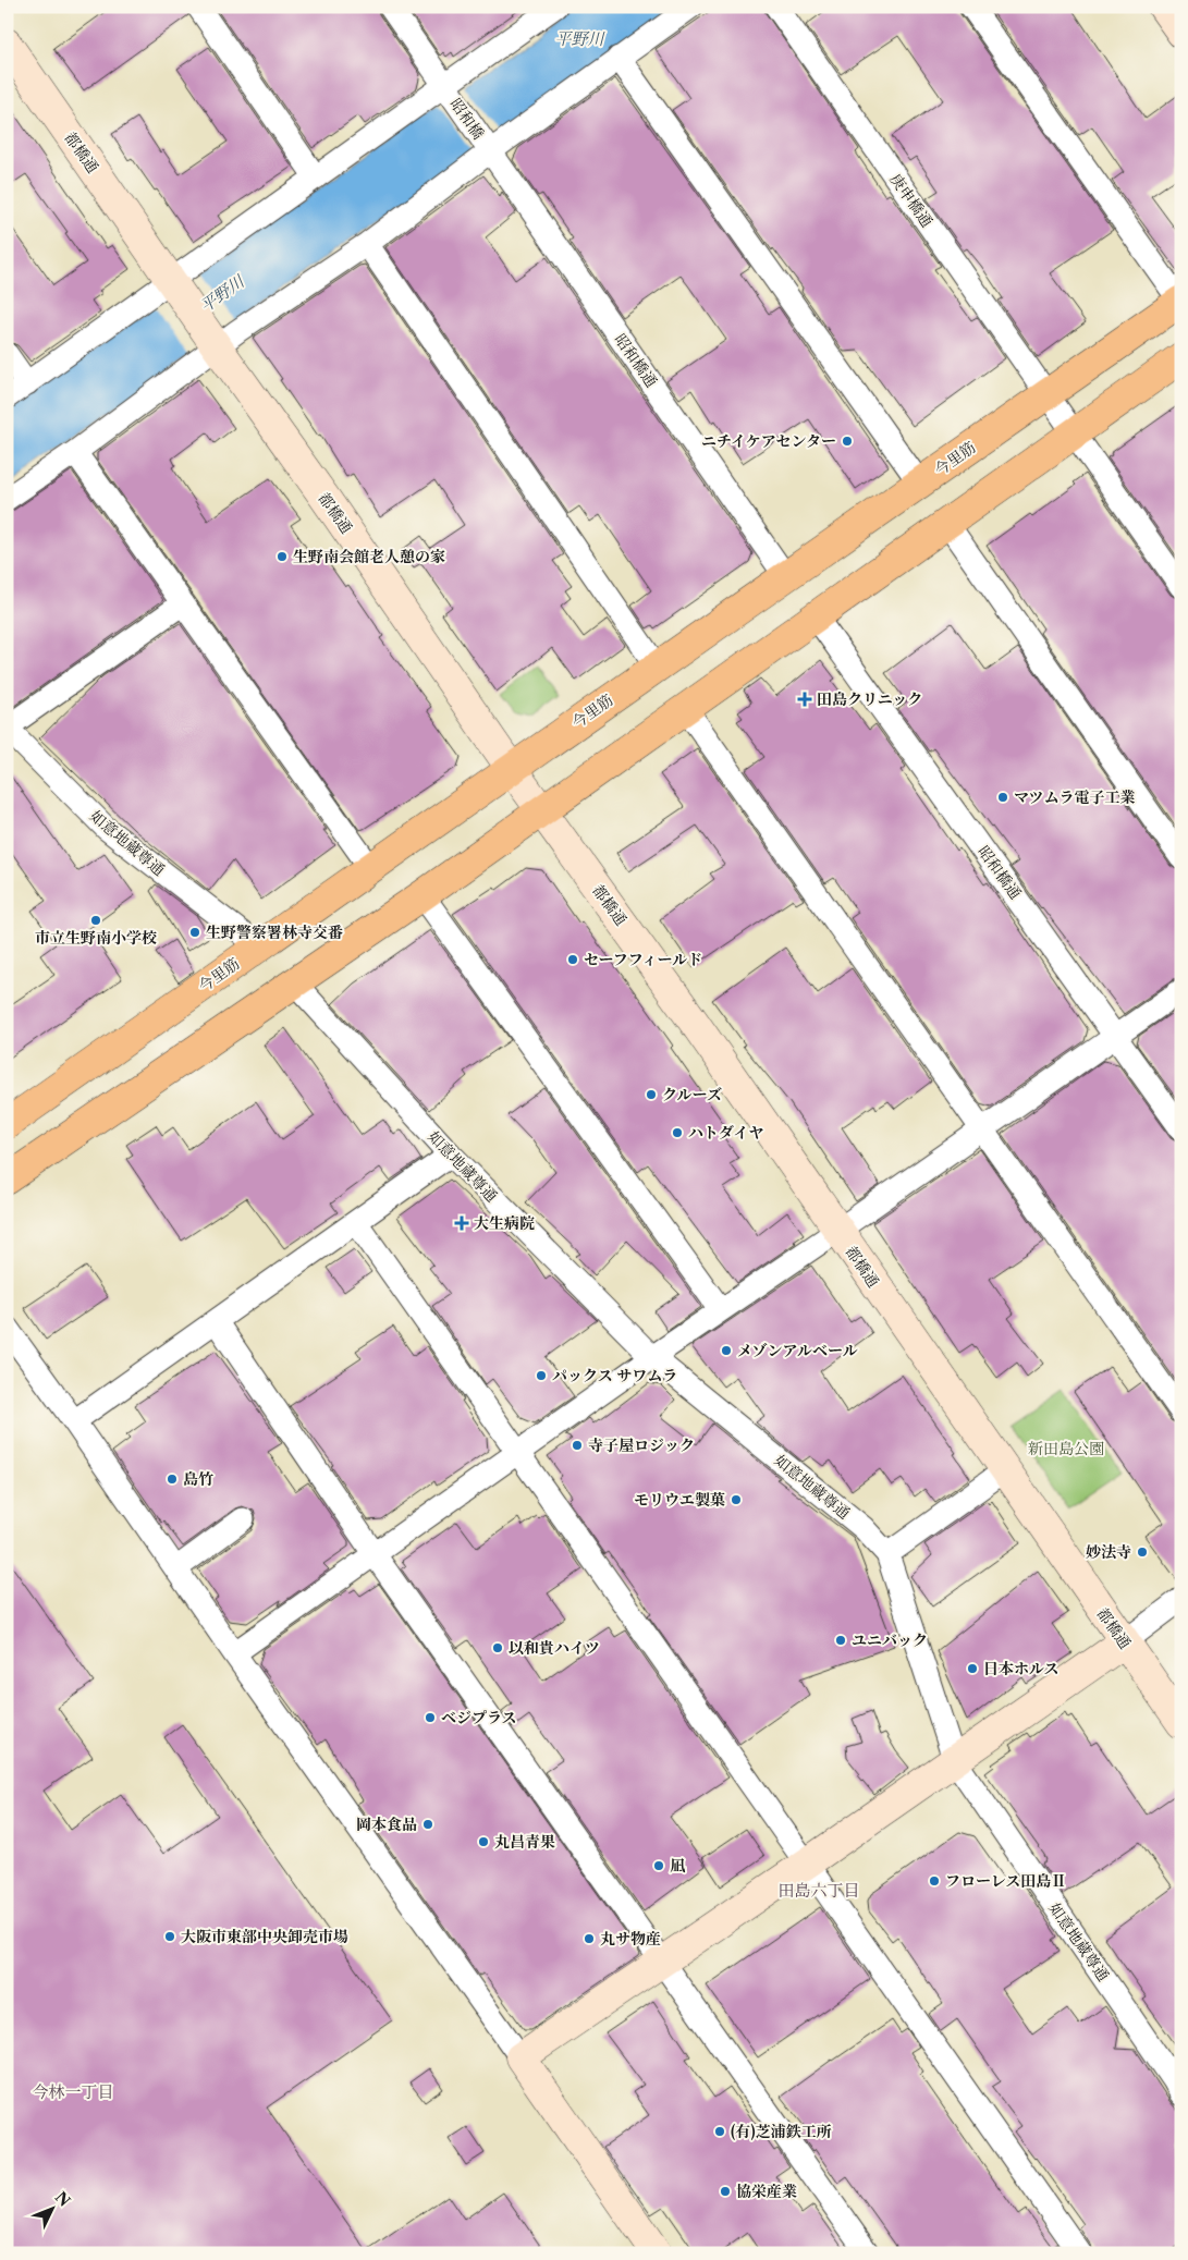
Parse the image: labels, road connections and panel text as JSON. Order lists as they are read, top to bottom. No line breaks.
{"streets":{"main road":["今里筋"],"street":["昭和橋","都橋通","庚申橋通","昭和橋通","如意地蔵尊通"]},"crossings":[["昭和橋","昭和橋通"],["都橋通","今里筋"],["庚申橋通","今里筋"],["昭和橋通","今里筋"],["今里筋","如意地蔵尊通"]],"districts":["田島六丁目","今林一丁目"],"water":["平野川"],"parks":["新田島公園"],"places":{"other":["ニチイケアセンター","生野南会館老人憩の家","マツムラ電子工業","市立生野南小学校","生野警察署林寺交番","セーフフィールド","クルーズ","ハトダイヤ","メゾンアルベール","パックス サワムラ","寺子屋ロジック","島竹","モリウエ製菓","妙法寺","ユニバック","以和貴ハイツ","日本ホルス","ベジプラス","岡本食品","丸昌青果","凪","フローレス田島Ⅱ","大阪市東部中央卸売市場","丸サ物産","(有)芝浦鉄工所","協栄産業"],"health":["田島クリニック","大生病院"]},"north":"top right"}
